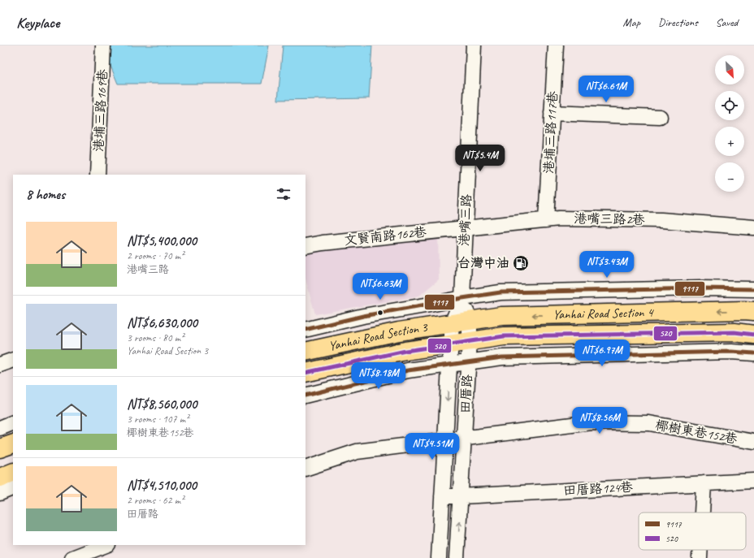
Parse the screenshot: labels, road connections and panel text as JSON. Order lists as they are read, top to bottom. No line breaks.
{"streets":{"main road":["Yanhai Road Section 4","Yanhai Road Section 3"],"street":["港埔三路169巷","港埔三路117巷","港嘴三路2巷","港嘴三路","文賢南路162巷","田厝路","椰樹東巷152巷","田厝路124巷"]},"crossings":[["港埔三路117巷","港嘴三路2巷"],["港嘴三路2巷","港嘴三路"],["港嘴三路2巷","文賢南路162巷"],["港嘴三路","文賢南路162巷"],["港嘴三路","Yanhai Road Section 4"],["港嘴三路","Yanhai Road Section 3"],["港嘴三路","田厝路"],["Yanhai Road Section 4","Yanhai Road Section 3"],["Yanhai Road Section 4","田厝路"],["Yanhai Road Section 3","田厝路"],["田厝路","椰樹東巷152巷"],["田厝路","田厝路124巷"]],"places":{"fuel station":["台灣中油"]},"lines":["transit line 9117","transit line 520"],"legend":["9117","520"],"north":"bottom right","page":{"header":"Keyplace","nav":["Map","Directions","Saved"],"map_buttons":["+","−"],"price":["NT$6.61M","NT$5.4M","NT$3.43M","NT$6.63M","NT$6.97M","NT$8.18M","NT$8.56M","NT$4.51M"],"heading":"8 homes","list":[{"name":"NT$5,400,000","note":"2 rooms · 70 m² · 港嘴三路"},{"name":"NT$6,630,000","note":"3 rooms · 80 m² · Yanhai Road Section 3"},{"name":"NT$8,560,000","note":"3 rooms · 107 m² · 椰樹東巷152巷"},{"name":"NT$4,510,000","note":"2 rooms · 62 m² · 田厝路"}]}}
